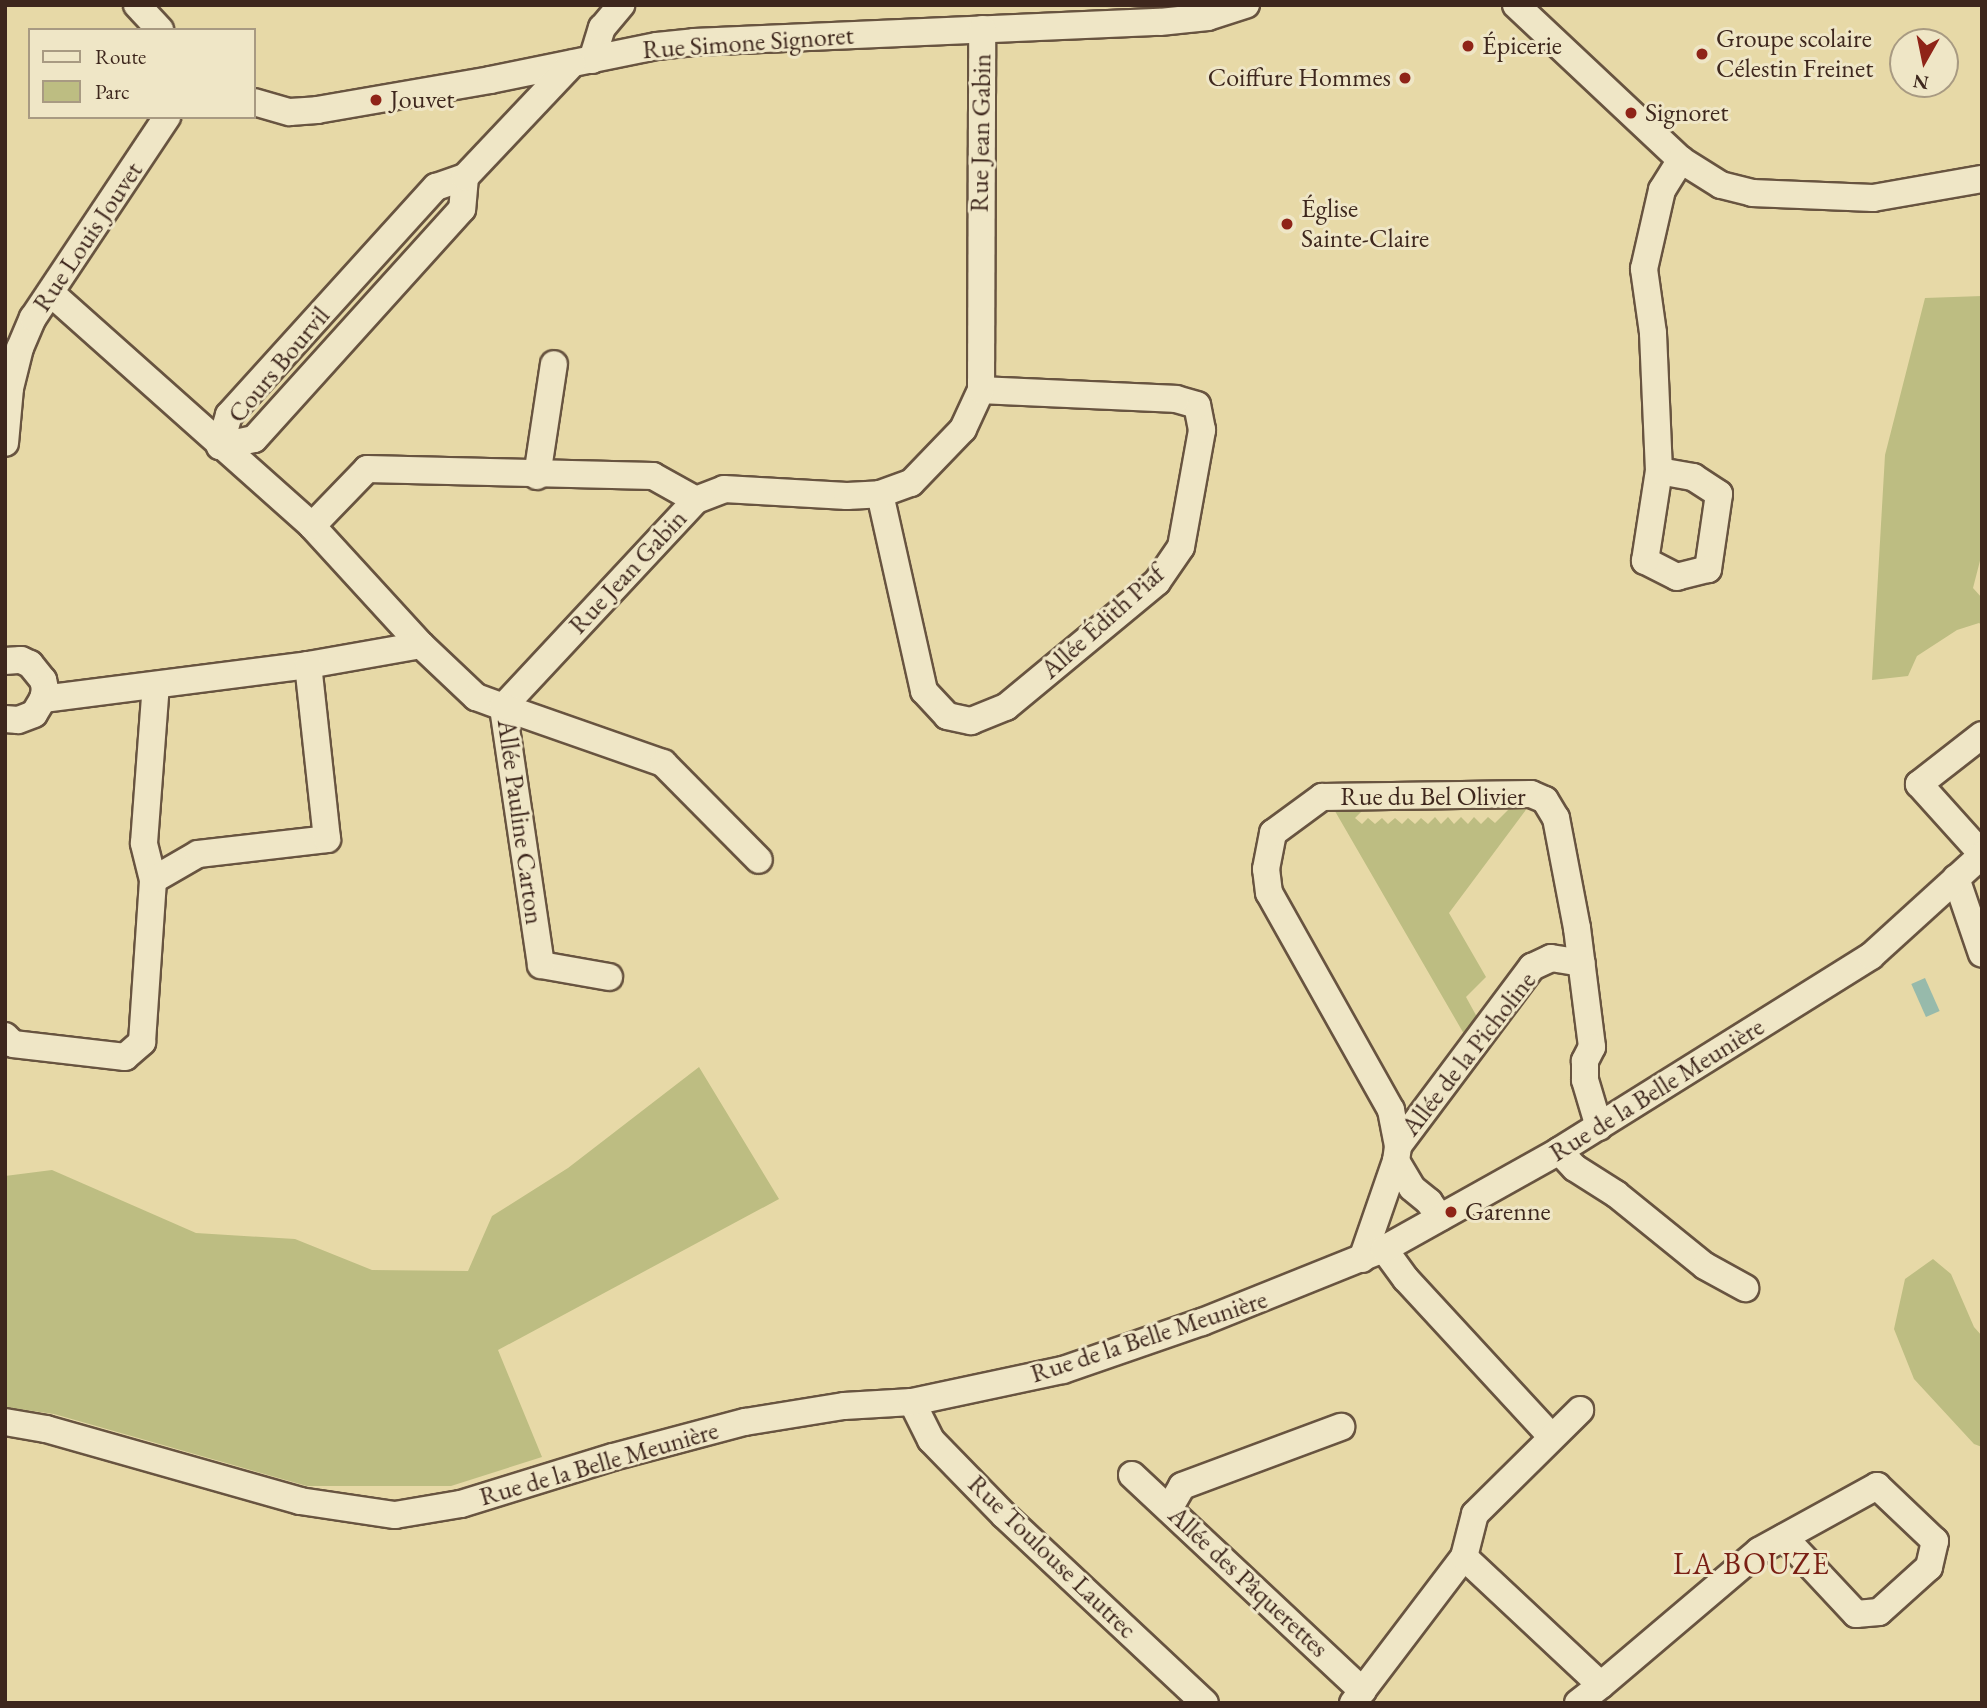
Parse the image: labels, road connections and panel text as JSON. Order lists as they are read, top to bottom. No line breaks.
{"streets":{"street":["Rue Simone Signoret","Rue Jean Gabin","Rue Louis Jouvet","Cours Bourvil","Allée Édith Piaf","Rue du Bel Olivier","Allée Pauline Carton","Allée de la Picholine","Rue de la Belle Meunière","Rue Toulouse Lautrec","Allée des Pâquerettes"]},"crossings":[["Rue Simone Signoret","Rue Jean Gabin"],["Rue Simone Signoret","Cours Bourvil"],["Rue Jean Gabin","Allée Édith Piaf"],["Rue Jean Gabin","Allée Pauline Carton"],["Rue du Bel Olivier","Allée de la Picholine"],["Rue du Bel Olivier","Rue de la Belle Meunière"],["Rue de la Belle Meunière","Rue Toulouse Lautrec"]],"districts":["LA BOUZE"],"places":["Épicerie","Groupe scolaire Célestin Freinet","Coiffure Hommes","Jouvet","Signoret","Église Sainte-Claire","Garenne"],"legend":["Route","Parc"],"north":"bottom"}
